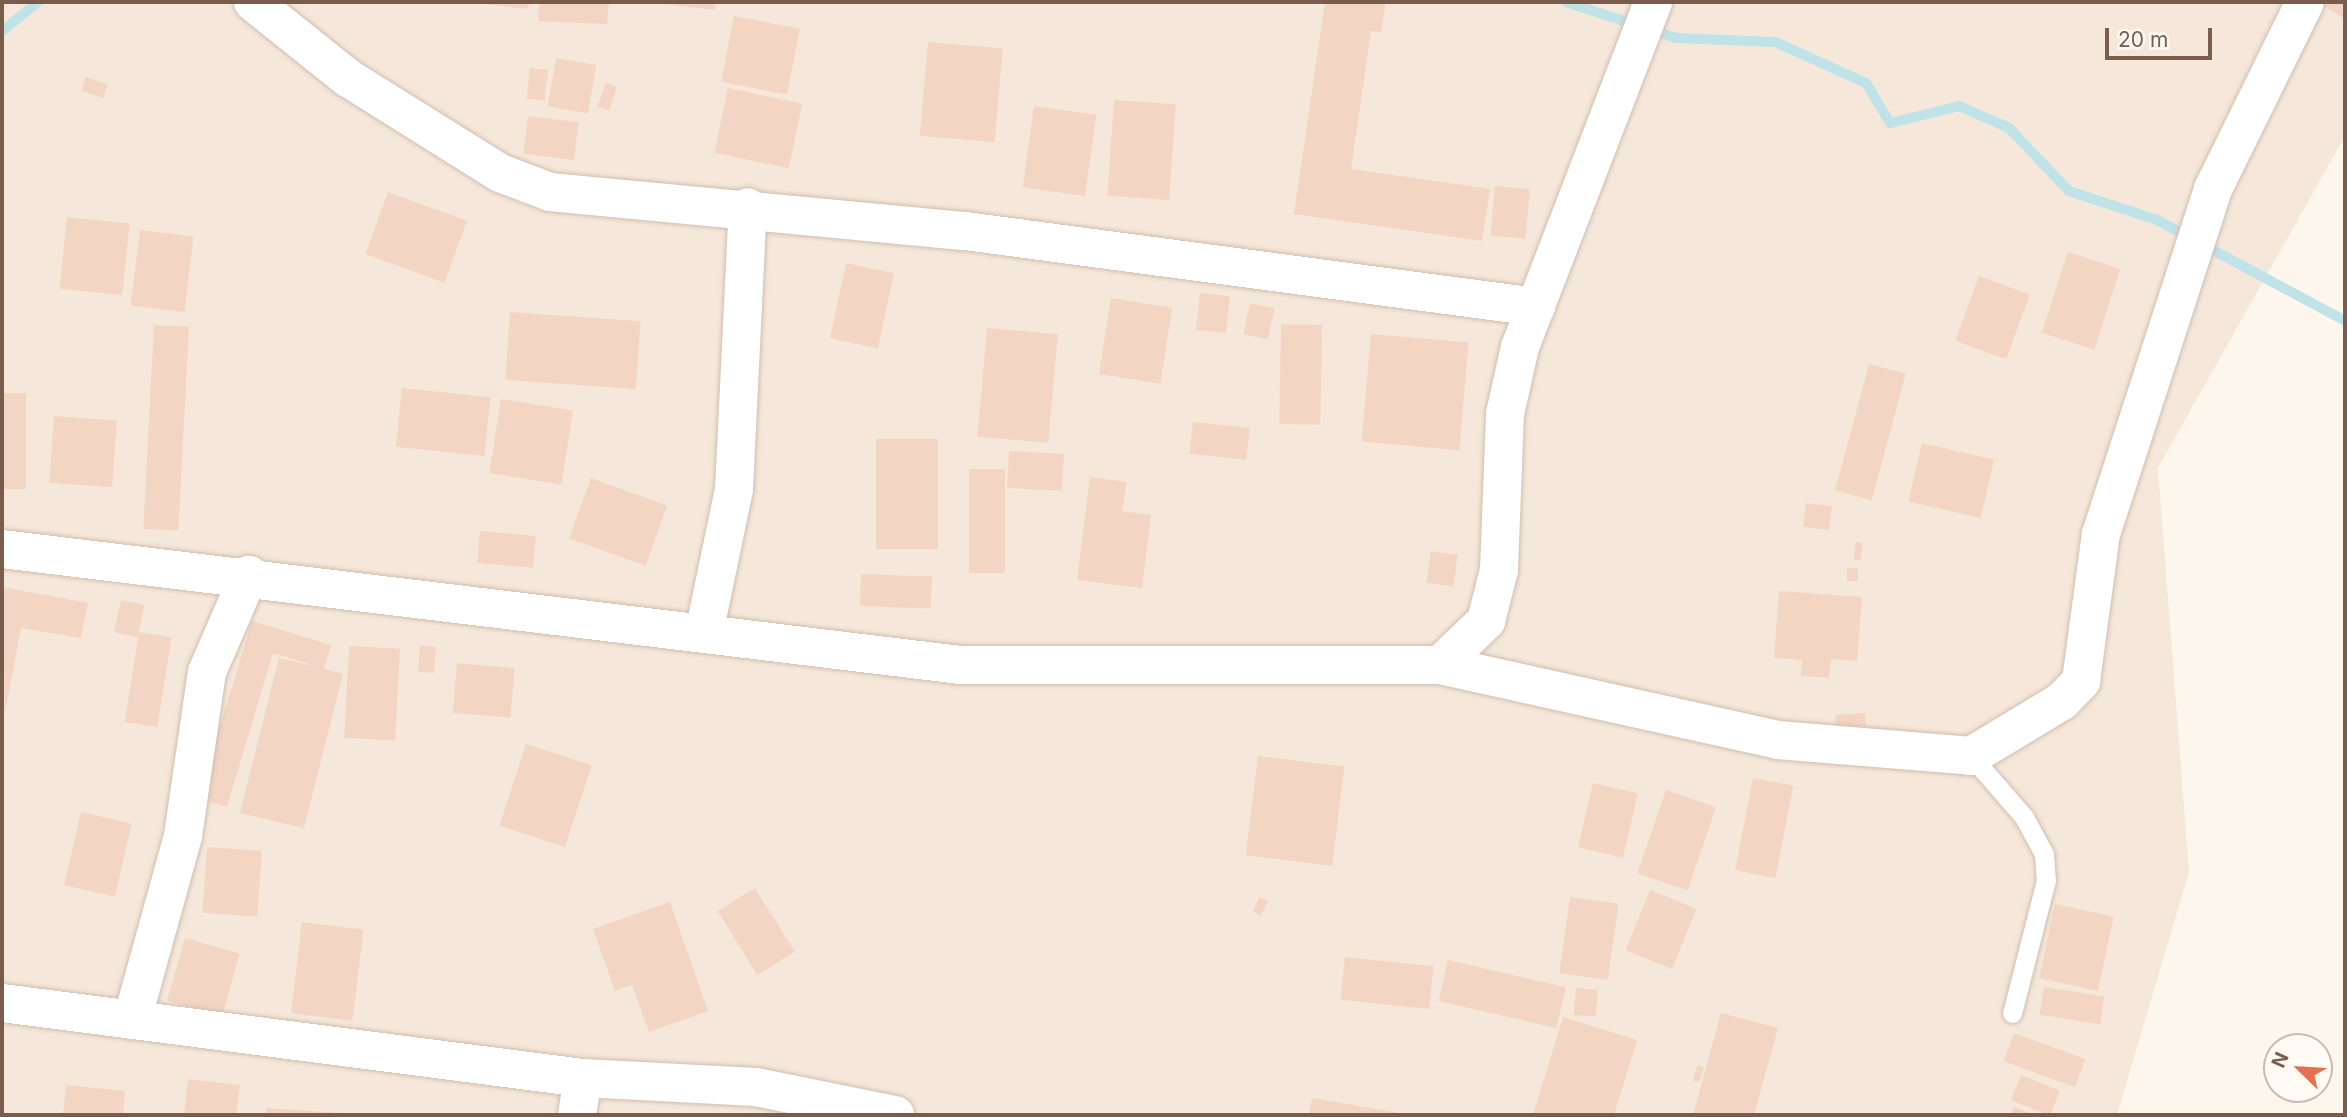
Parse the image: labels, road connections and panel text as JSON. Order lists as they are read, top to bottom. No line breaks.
{"scale_bar":"20 m","north":"top left"}
